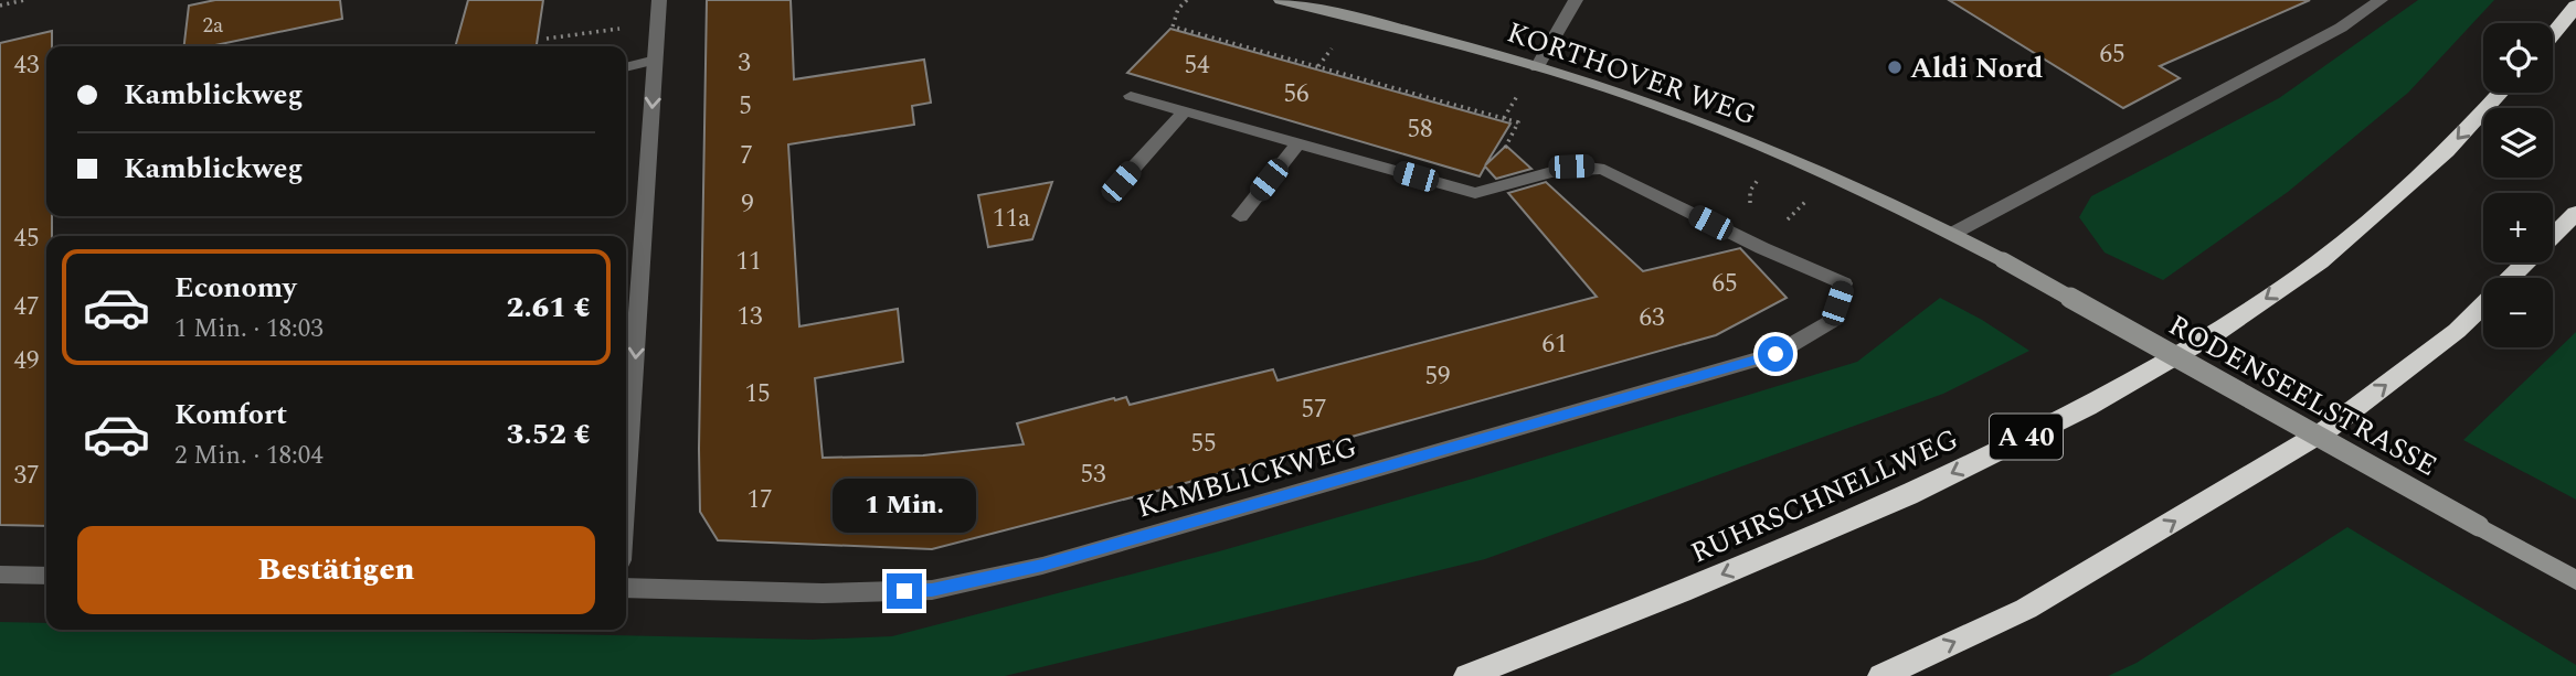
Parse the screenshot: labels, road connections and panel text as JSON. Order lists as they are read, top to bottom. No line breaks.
{"streets":{"highway":["A 40","RUHRSCHNELLWEG"],"main road":["KORTHOVER WEG","RODENSEELSTRASSE"],"street":["KAMBLICKWEG"]},"crossings":[["KORTHOVER WEG","RODENSEELSTRASSE"]],"places":["Aldi Nord"],"house_numbers":["2a","65","3","43","54","56","5","58","7","9","11a","45","11","65","47","13","63","61","49","59","15","57","55","53","37","17"],"page":{"map_buttons":["+","−"],"banner":["Kamblickweg","Kamblickweg"],"list":[{"name":"Economy","note":"1 Min. · 18:03","value":"2.61 €"},{"name":"Komfort","note":"2 Min. · 18:04","value":"3.52 €"}],"bubble":"1 Min.","buttons":"Bestätigen"}}
